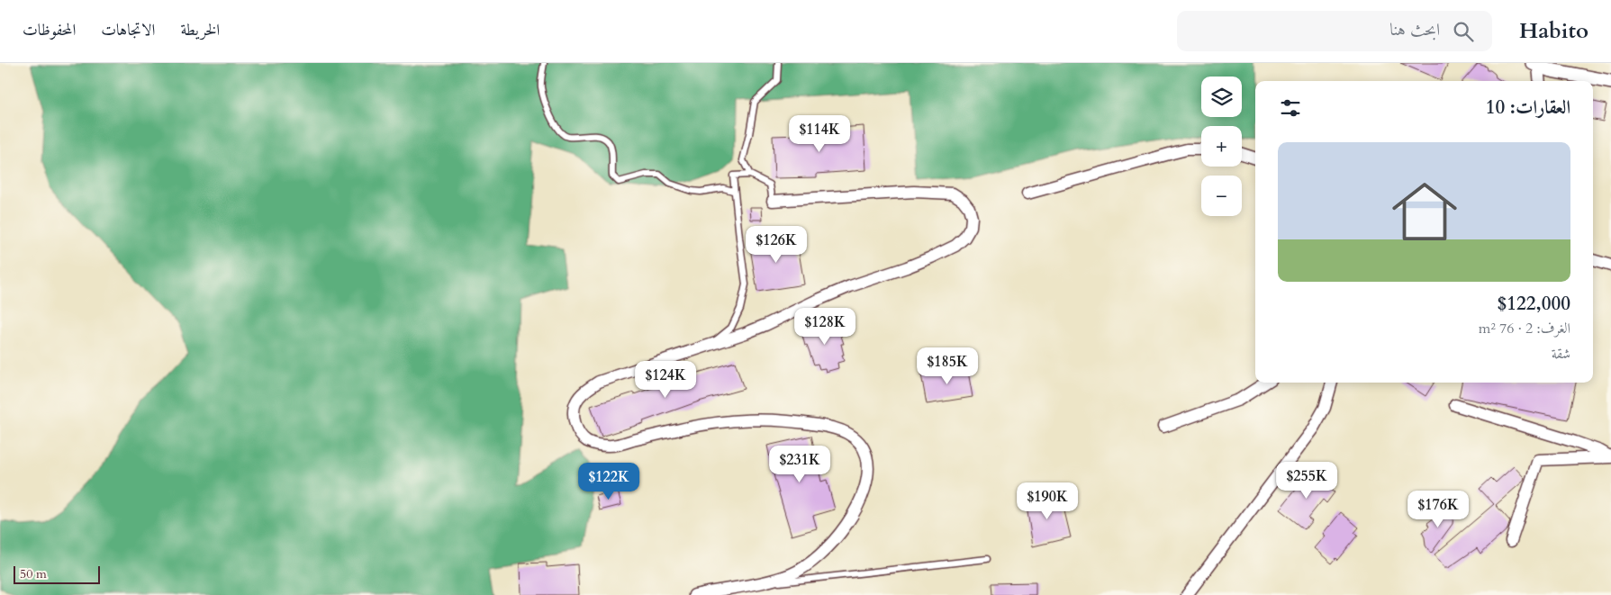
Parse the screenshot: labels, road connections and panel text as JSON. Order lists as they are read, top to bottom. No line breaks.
{"scale_bar":"50 m","page":{"header":"Habito","search":"ابحث هنا","nav":["الخريطة","الاتجاهات","المحفوظات"],"map_buttons":["+","−"],"heading":"العقارات: 10","price":["$114K","$126K","$128K","$185K","$124K","$231K","$255K","$122K","$190K","$176K"],"list":[{"name":"$122,000","note":"الغرف: 2 · 76 m² · شقة"}],"scale":"50 m"}}
